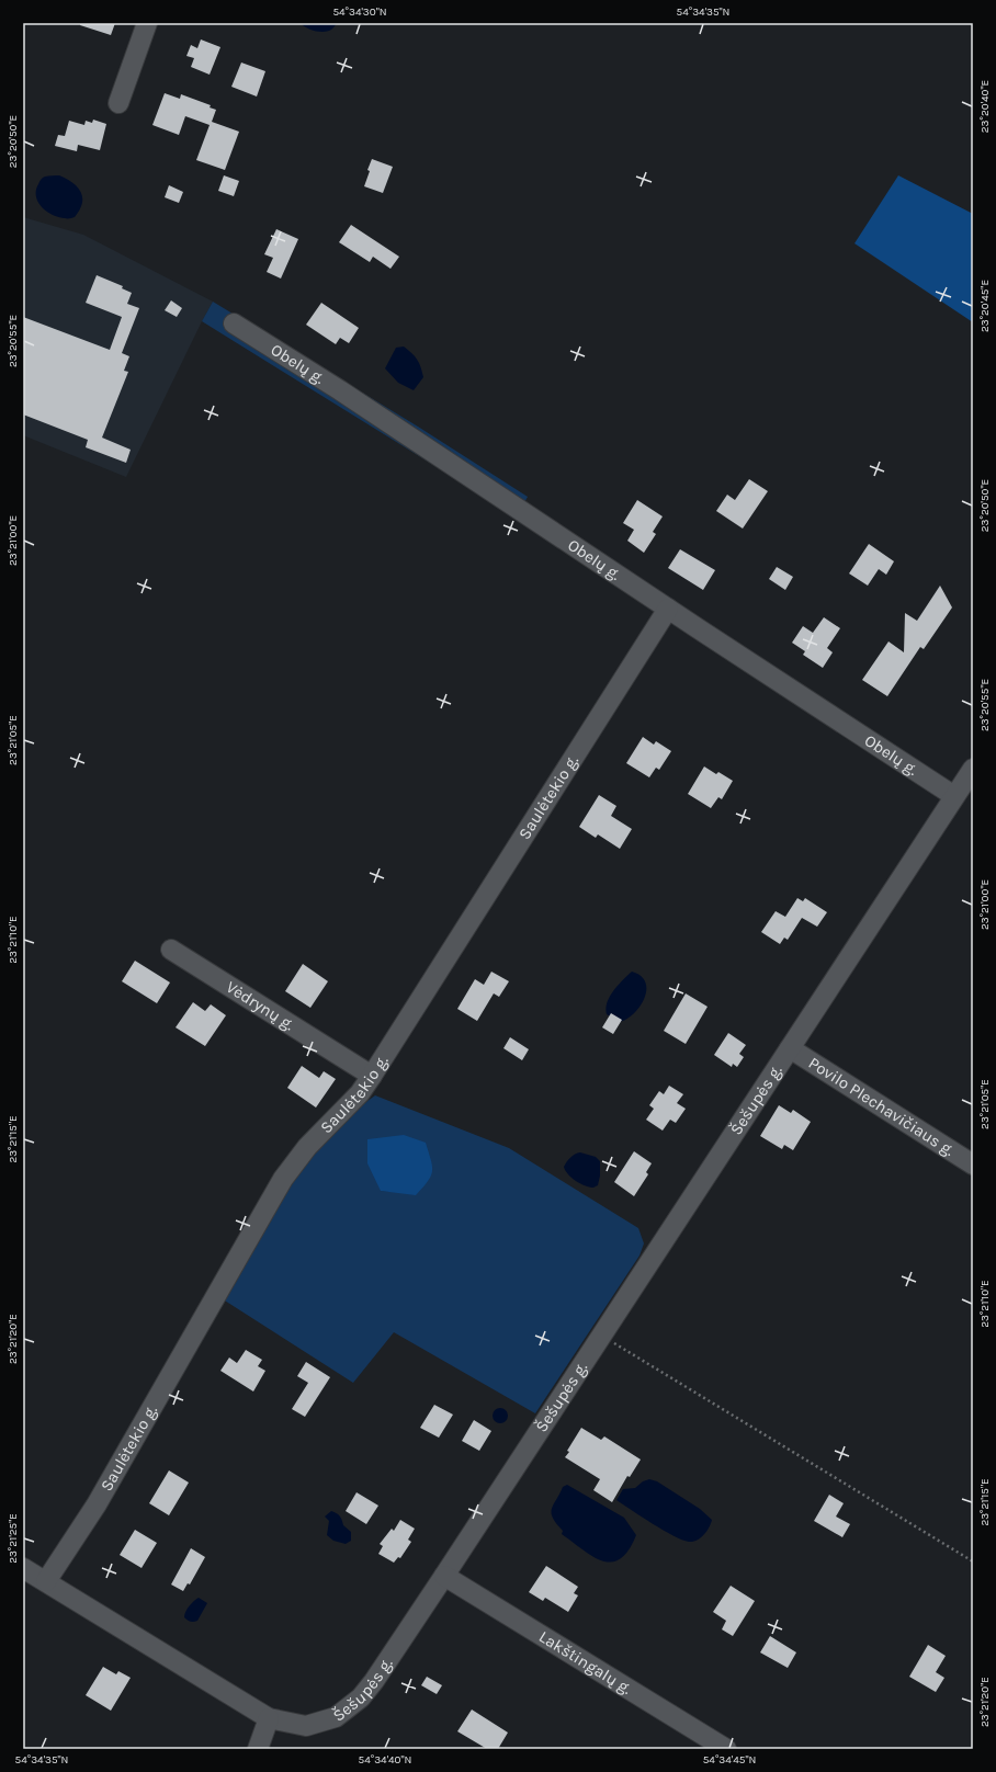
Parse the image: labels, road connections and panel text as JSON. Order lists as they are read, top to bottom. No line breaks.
{"streets":{"street":["Obelų g.","Saulėtekio g.","Vėdrynų g.","Šešupės g.","Povilo Plechavičiaus g.","Lakštingalų g."]},"crossings":[["Obelų g.","Saulėtekio g."],["Obelų g.","Šešupės g."],["Saulėtekio g.","Vėdrynų g."],["Saulėtekio g.","Šešupės g."],["Šešupės g.","Povilo Plechavičiaus g."],["Šešupės g.","Lakštingalų g."]],"coordinates":["54°34'30\"N","54°34'35\"N","23°20'40\"E","23°20'50\"E","23°20'45\"E","23°20'55\"E","23°21'00\"E","23°21'05\"E","23°21'10\"E","23°21'15\"E","23°21'20\"E","23°21'25\"E","54°34'40\"N","54°34'45\"N"]}
